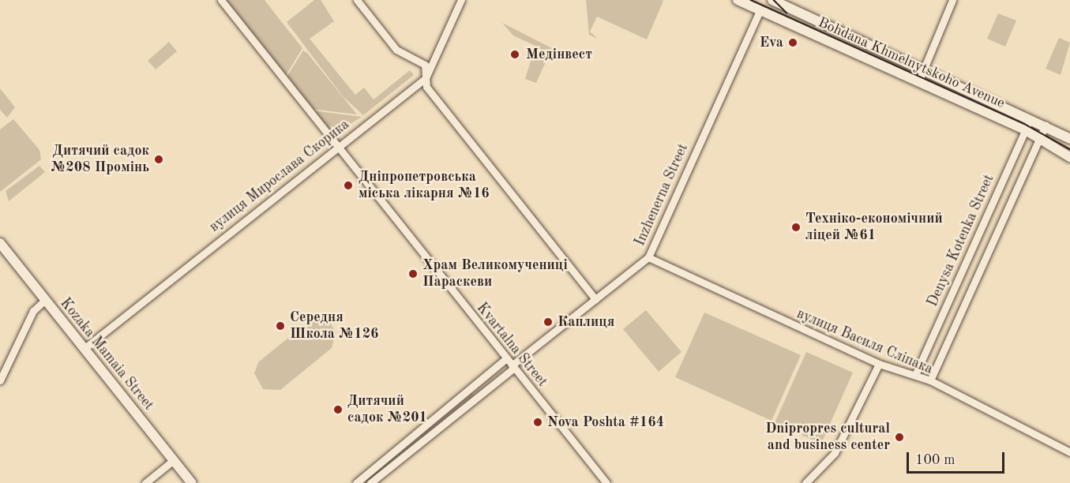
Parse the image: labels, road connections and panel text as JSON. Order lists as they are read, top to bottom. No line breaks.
{"streets":{"main road":["Bohdana Khmelnytskoho Avenue","Kozaka Mamaia Street"],"street":["вулиця Мирослава Скорика","Inzhenerna Street","Denysa Kotenka Street","вулиця Василя Сліпака","Kvartalna Street"]},"crossings":[["Bohdana Khmelnytskoho Avenue","Inzhenerna Street"],["Bohdana Khmelnytskoho Avenue","Denysa Kotenka Street"],["вулиця Мирослава Скорика","Kvartalna Street"],["вулиця Мирослава Скорика","Kozaka Mamaia Street"],["Inzhenerna Street","вулиця Василя Сліпака"],["Inzhenerna Street","Kvartalna Street"],["Denysa Kotenka Street","вулиця Василя Сліпака"]],"places":["Eva","Медінвест","Дитячий садок №208 Промінь","Дніпропетровська міська лікарня №16","Техніко-економічний ліцей №61","Храм Великомучениці Параскеви","Каплиця","Середня Школа №126","Дитячий садок №201","Nova Poshta #164","Dnipropres cultural and business center"],"scale_bar":"100 m"}
